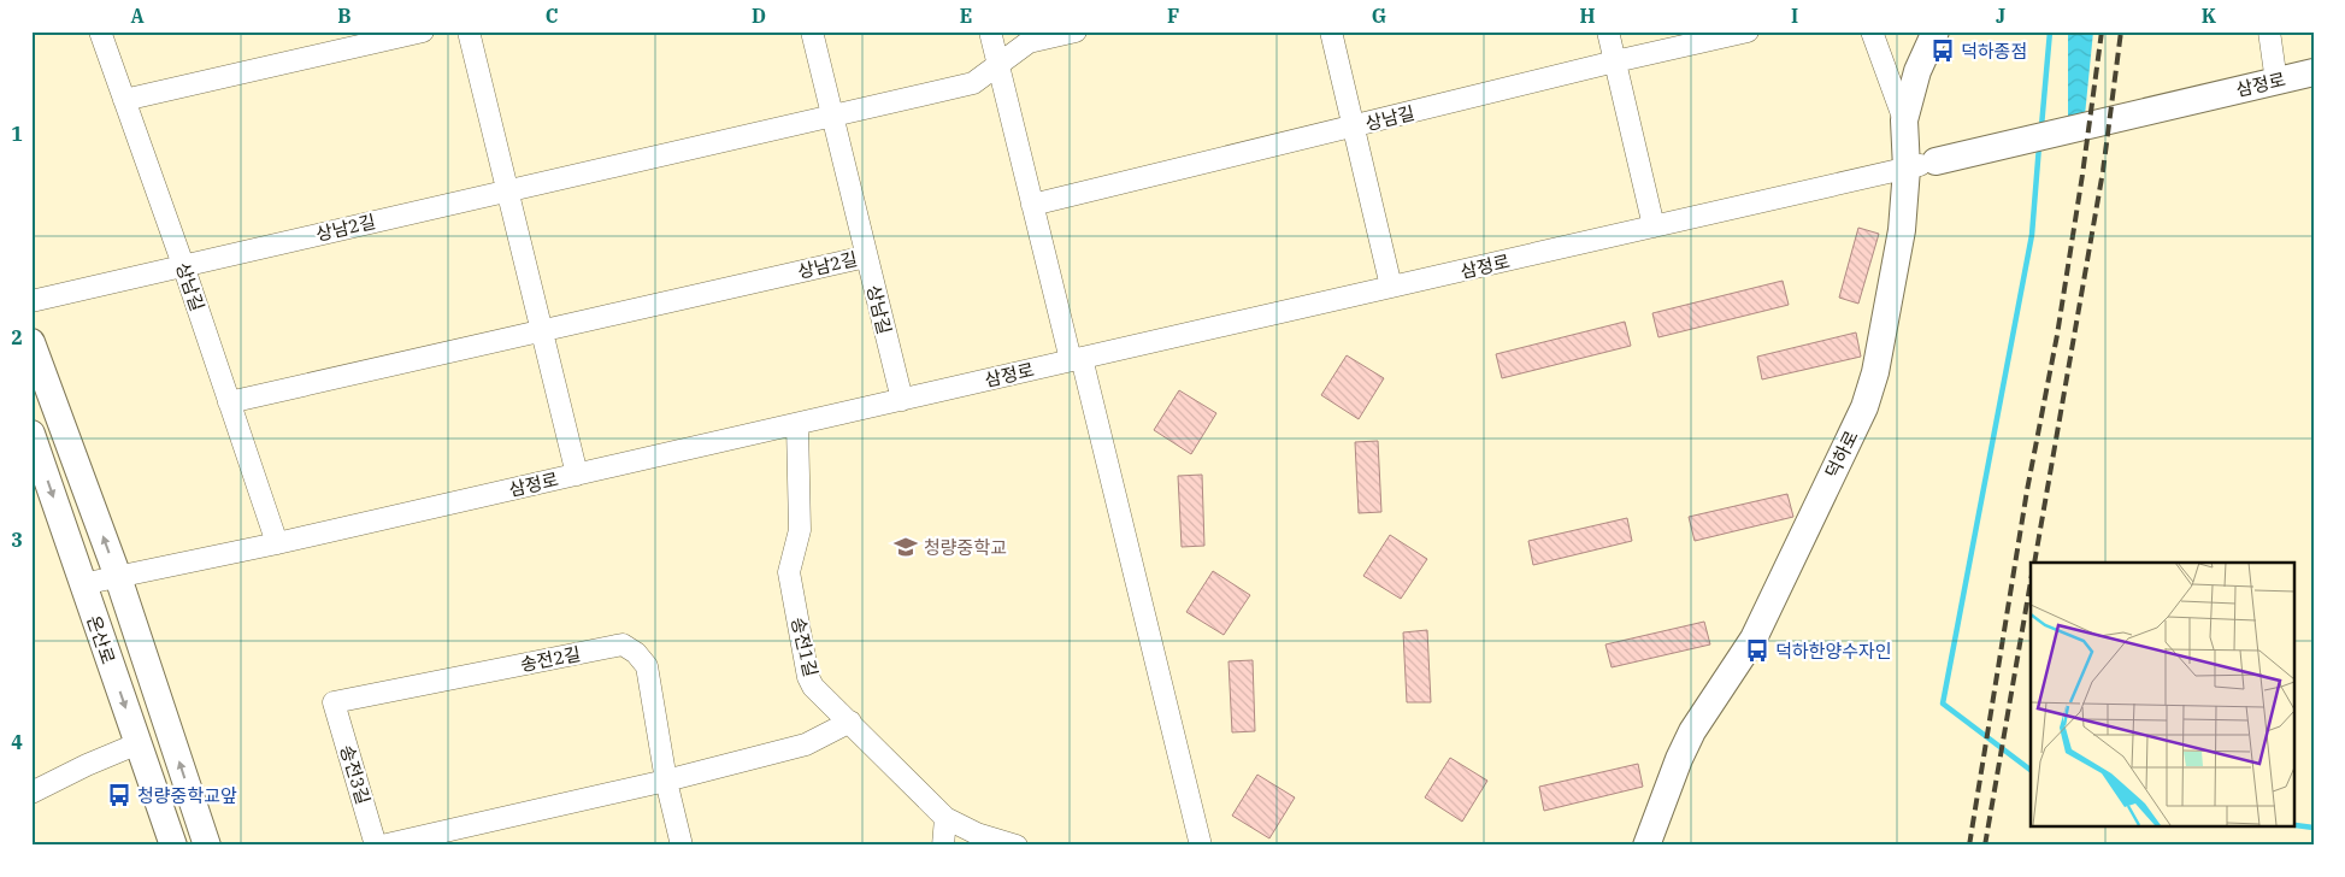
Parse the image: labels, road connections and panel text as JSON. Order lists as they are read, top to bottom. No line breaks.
{"streets":{"main road":["삼정로","덕하로","온산로"],"street":["상남길","상남2길","송전1길","송전2길","송전3길"]},"crossings":[["삼정로","상남길"],["삼정로","덕하로"],["삼정로","온산로"],["삼정로","송전1길"],["상남길","상남2길"],["송전2길","송전3길"]],"places":{"bus stop":["덕하종점","덕하한양수자인","청량중학교앞"],"school or university":["청량중학교"]},"grid":{"columns":["A","B","C","D","E","F","G","H","I","J","K"],"rows":["1","2","3","4"]}}
